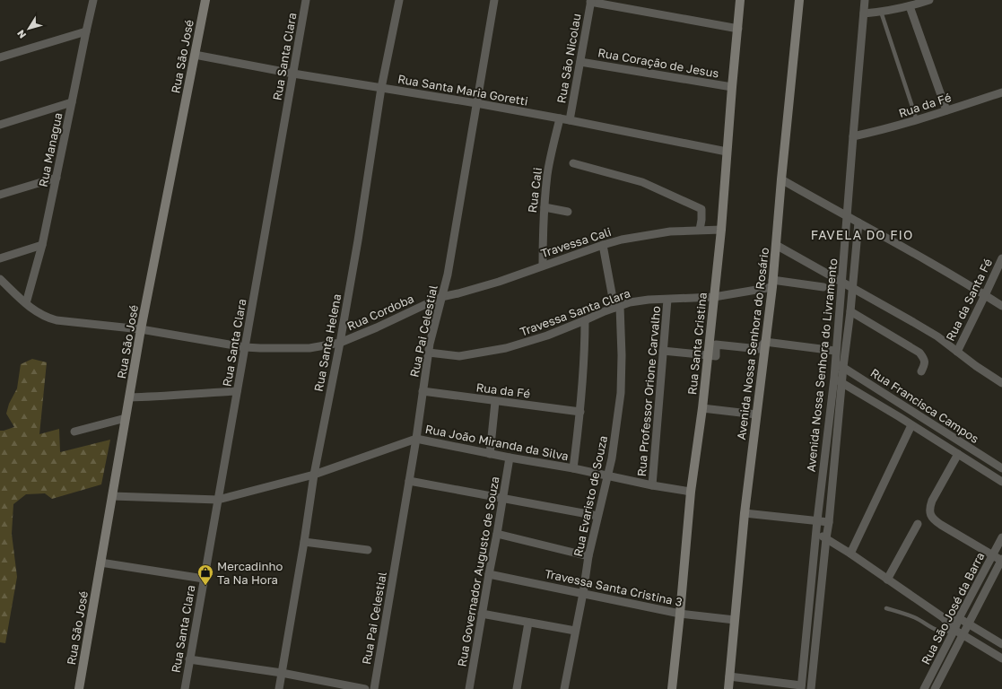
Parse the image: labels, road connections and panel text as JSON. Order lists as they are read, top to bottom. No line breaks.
{"streets":{"main road":["Rua São José","Rua Santa Cristina","Avenida Nossa Senhora do Rosário"],"street":["Rua Santa Clara","Rua São Nicolau","Rua Coração de Jesus","Rua Santa Maria Goretti","Rua da Fé","Rua Managua","Rua Cali","Travessa Cali","Rua da Santa Fé","Rua Cordoba","Travessa Santa Clara","Rua Pai Celestial","Rua Santa Helena","Avenida Nossa Senhora do Livramento","Rua Professor Orione Carvalho","Rua Francisca Campos","Rua João Miranda da Silva","Rua Evaristo de Souza","Rua Governador Augusto de Souza","Travessa Santa Cristina 3","Rua São José da Barra"]},"crossings":[["Rua São José","Rua Santa Maria Goretti"],["Rua São José","Rua Cordoba"],["Rua São José","Rua João Miranda da Silva"],["Rua Santa Clara","Rua Santa Maria Goretti"],["Rua Santa Clara","Rua Cordoba"],["Rua Santa Clara","Rua João Miranda da Silva"],["Rua São Nicolau","Rua Coração de Jesus"],["Rua São Nicolau","Rua Santa Maria Goretti"],["Rua Coração de Jesus","Rua Santa Cristina"],["Rua Santa Maria Goretti","Rua Cali"],["Rua Santa Maria Goretti","Rua Pai Celestial"],["Rua Santa Maria Goretti","Rua Santa Helena"],["Rua Santa Maria Goretti","Rua Santa Cristina"],["Rua da Fé","Rua Pai Celestial"],["Rua da Fé","Avenida Nossa Senhora do Livramento"],["Rua Managua","Rua Cordoba"],["Rua Cali","Travessa Cali"],["Travessa Cali","Rua Cordoba"],["Travessa Cali","Rua Pai Celestial"],["Travessa Cali","Rua Santa Cristina"],["Travessa Cali","Rua Evaristo de Souza"],["Rua Cordoba","Rua Pai Celestial"],["Rua Cordoba","Rua Santa Helena"],["Travessa Santa Clara","Rua Pai Celestial"],["Travessa Santa Clara","Rua Santa Cristina"],["Travessa Santa Clara","Avenida Nossa Senhora do Rosário"],["Travessa Santa Clara","Rua Professor Orione Carvalho"],["Travessa Santa Clara","Rua Evaristo de Souza"],["Rua Pai Celestial","Rua João Miranda da Silva"],["Rua Santa Helena","Rua João Miranda da Silva"],["Rua Santa Cristina","Rua João Miranda da Silva"],["Rua Santa Cristina","Travessa Santa Cristina 3"],["Avenida Nossa Senhora do Rosário","Travessa Santa Cristina 3"],["Avenida Nossa Senhora do Livramento","Rua Francisca Campos"],["Rua Professor Orione Carvalho","Rua João Miranda da Silva"],["Rua João Miranda da Silva","Rua Evaristo de Souza"],["Rua João Miranda da Silva","Rua Governador Augusto de Souza"],["Rua Evaristo de Souza","Travessa Santa Cristina 3"],["Rua Governador Augusto de Souza","Travessa Santa Cristina 3"]],"districts":["FAVELA DO FIO"],"places":{"shop":["Mercadinho Ta Na Hora"]},"north":"bottom left"}
